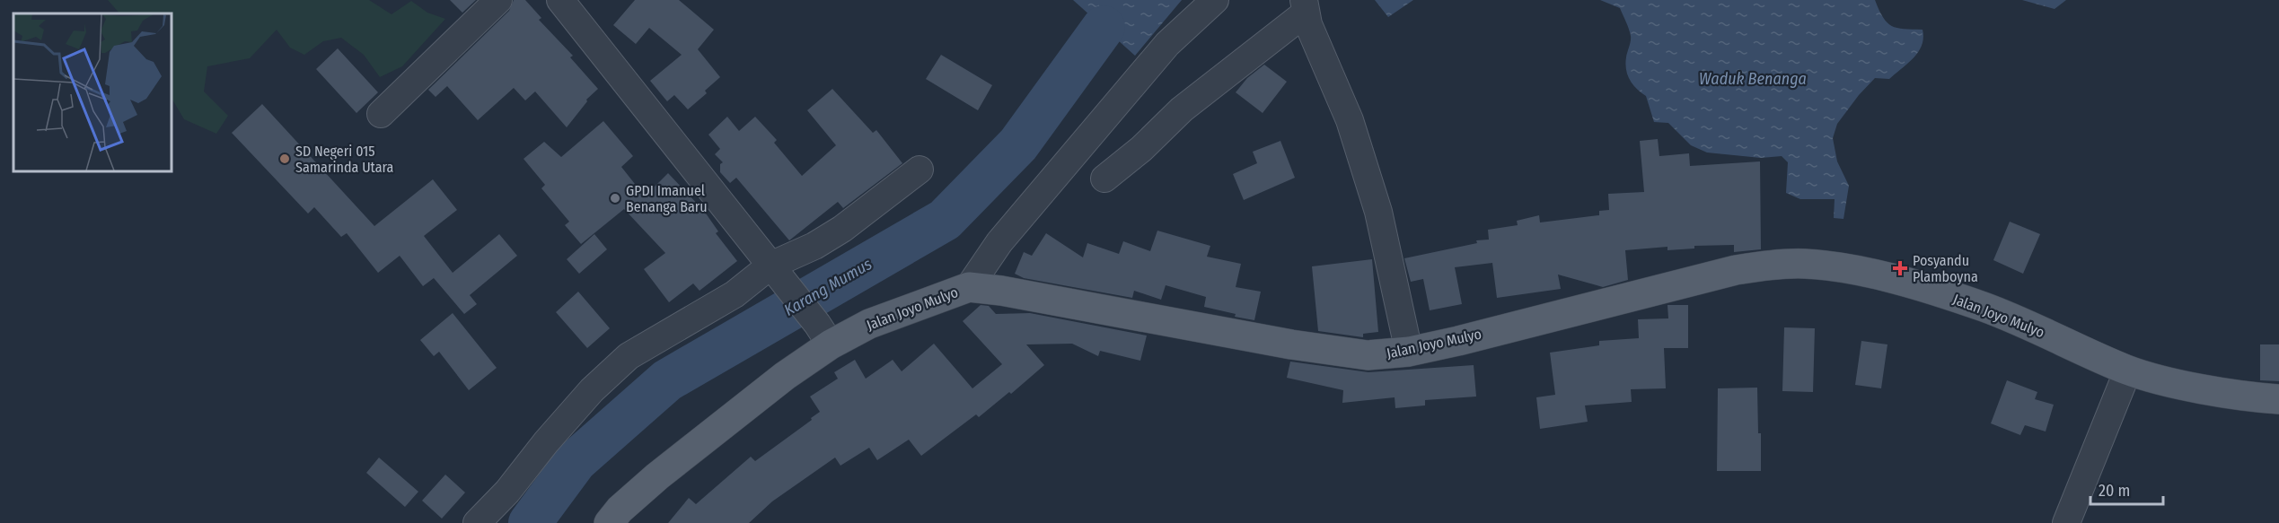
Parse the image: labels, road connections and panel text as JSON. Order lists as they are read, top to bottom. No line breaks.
{"streets":{"main road":["Jalan Joyo Mulyo"]},"water":["Waduk Benanga","Karang Mumus"],"places":{"other":["SD Negeri 015 Samarinda Utara","GPDI Imanuel Benanga Baru"],"health":["Posyandu Plamboyna"]},"scale_bar":"20 m"}
